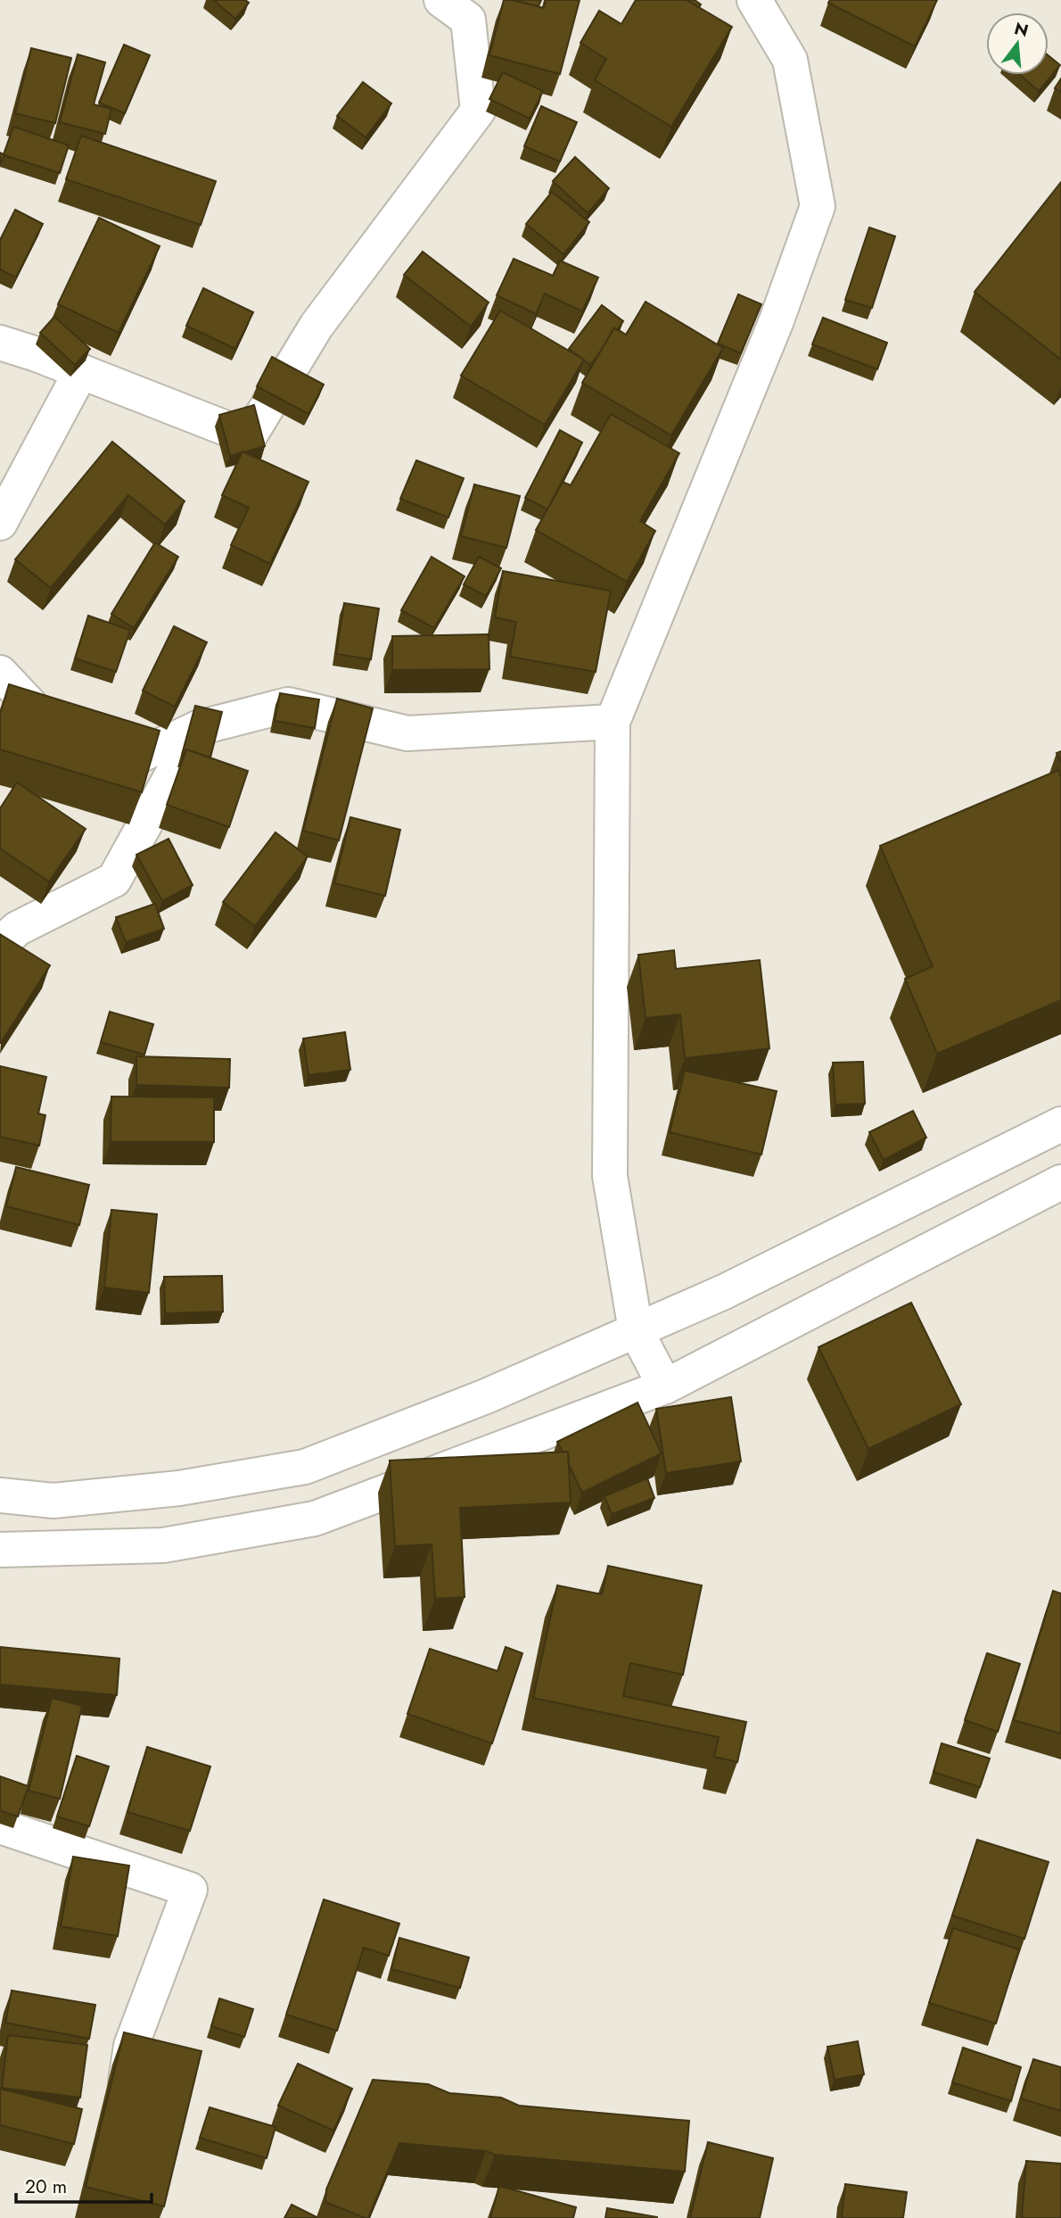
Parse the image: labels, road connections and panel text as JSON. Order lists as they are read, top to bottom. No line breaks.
{"scale_bar":"20 m","north":"top"}
